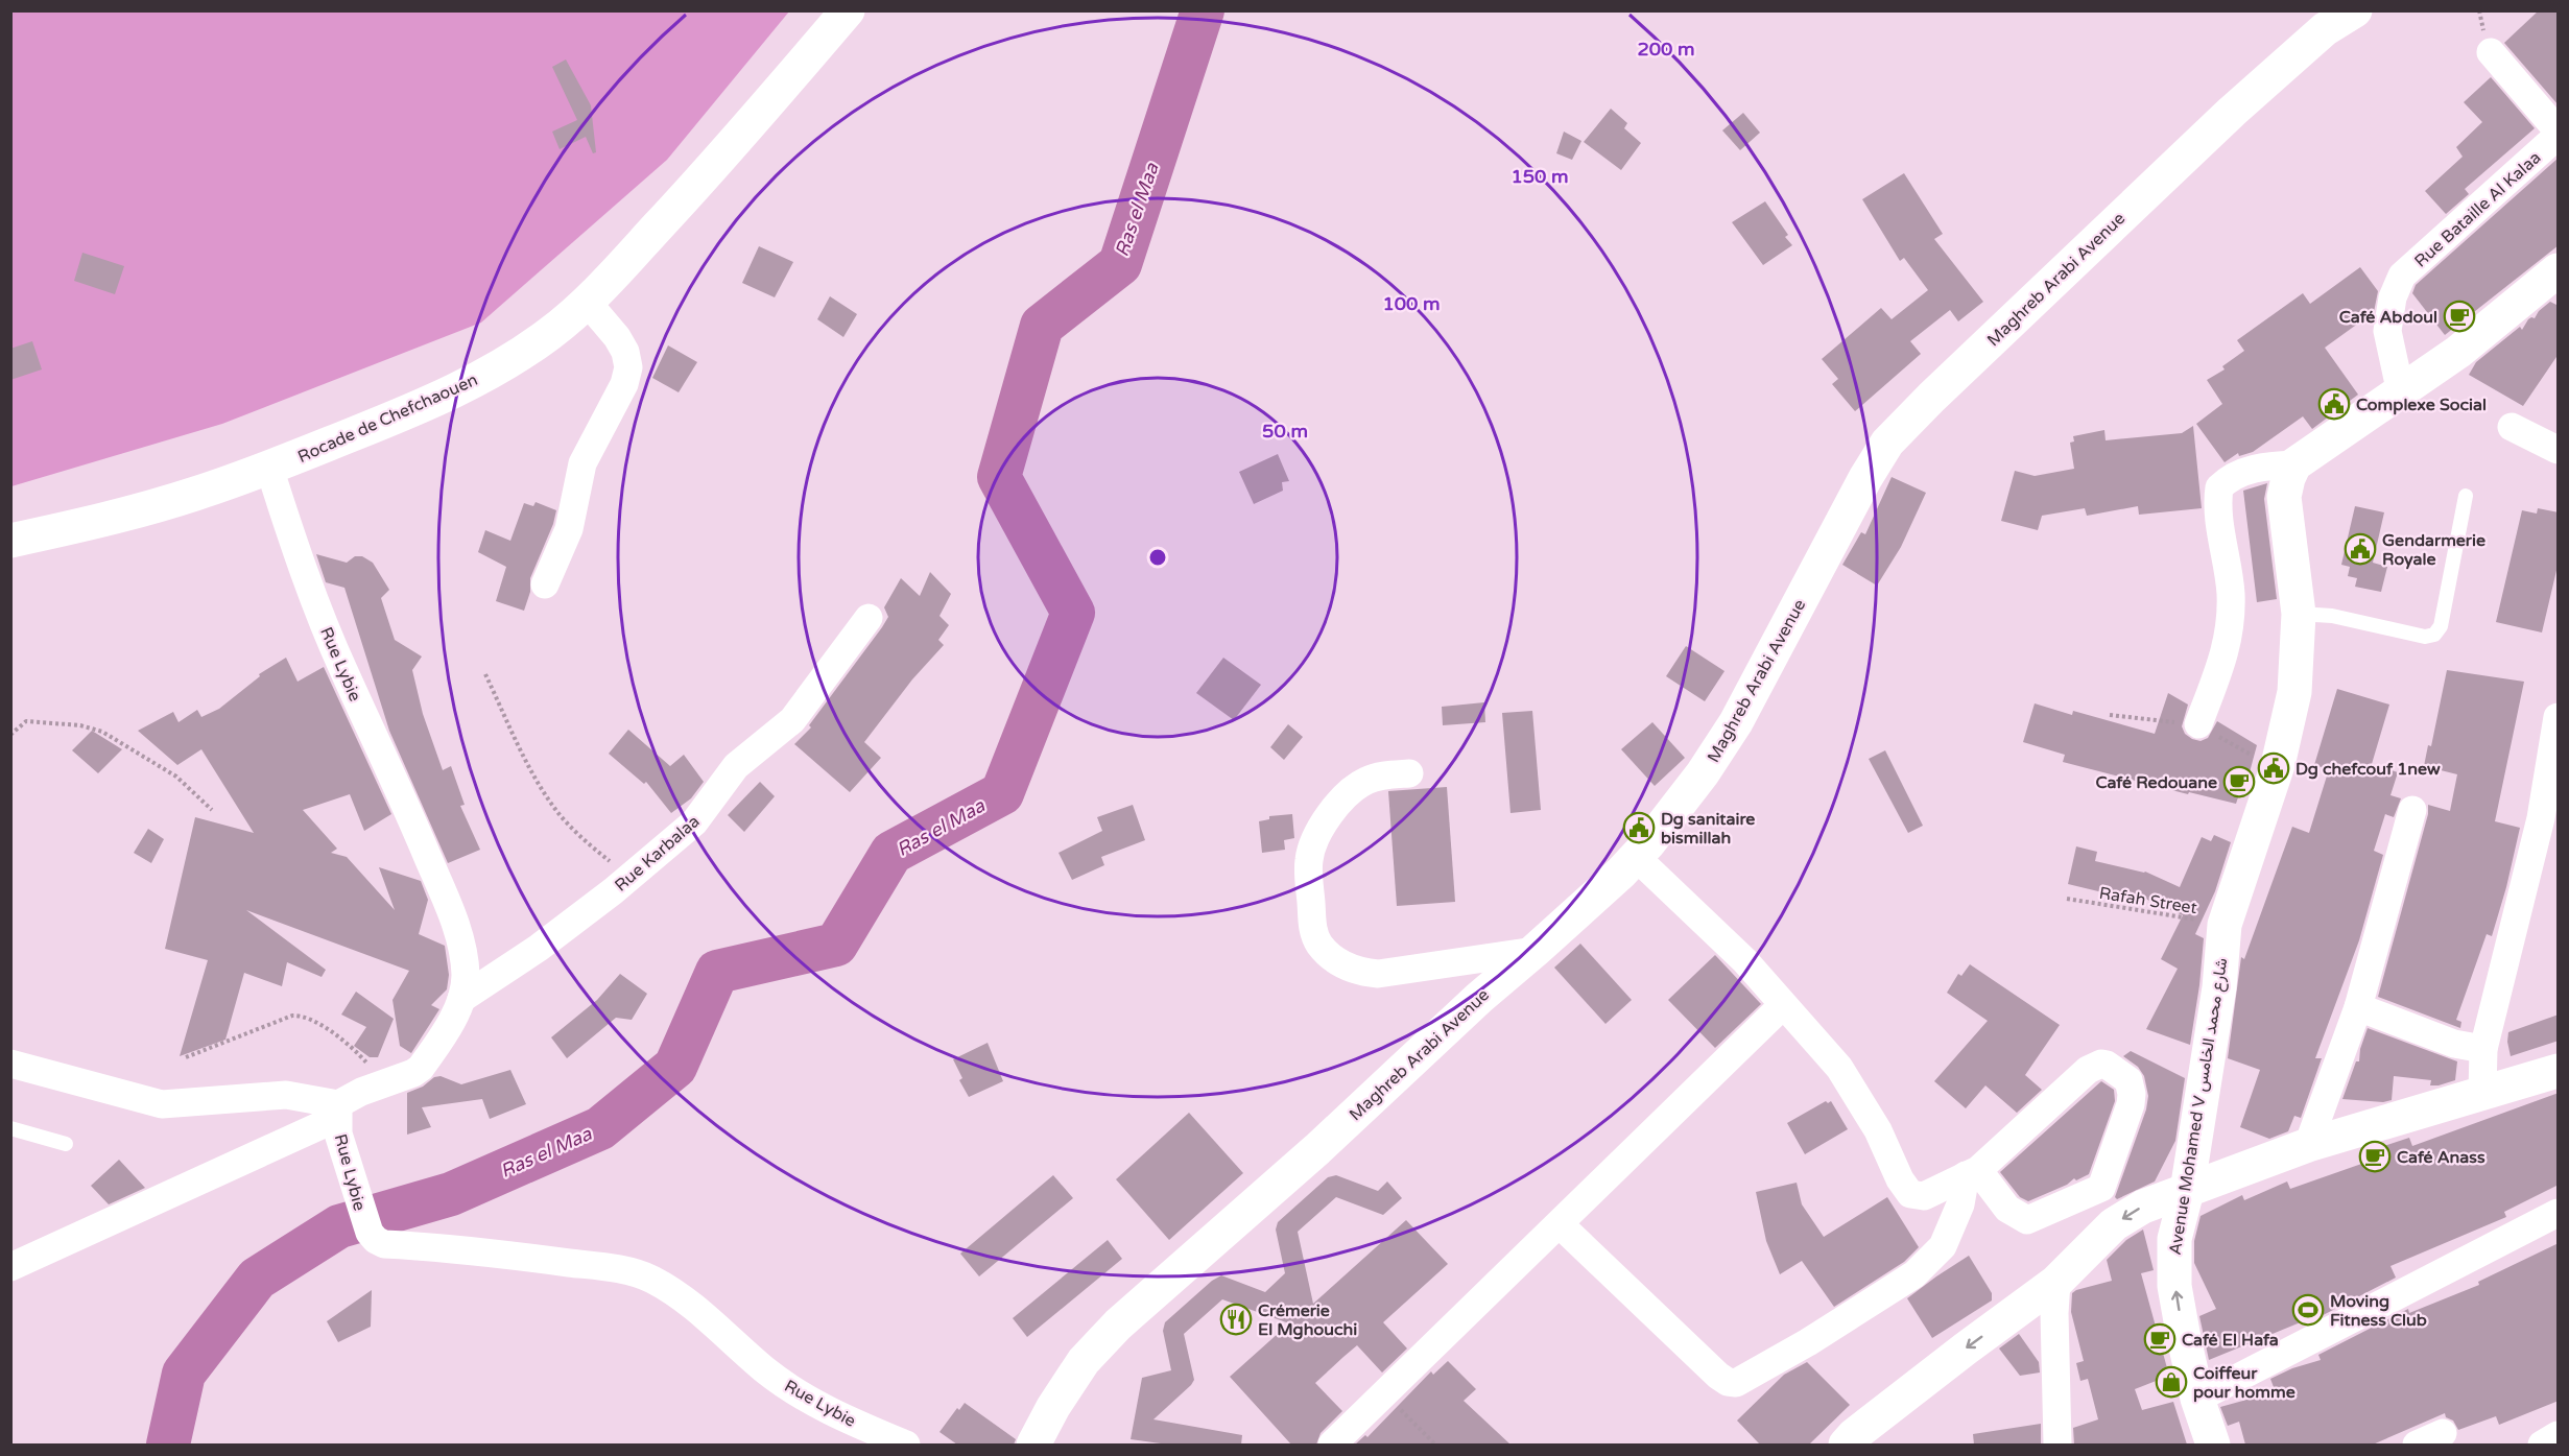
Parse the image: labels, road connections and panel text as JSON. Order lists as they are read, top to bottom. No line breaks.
{"streets":{"street":["Rue Bataille Al Kalaa","Maghreb Arabi Avenue","Rocade de Chefchaouen","Rue Lybie","Rue Karbalaa","Avenue Mohamed V شارع محمد الخامس"],"path":["Rafah Street"]},"crossings":[["Rocade de Chefchaouen","Rue Lybie"],["Rue Lybie","Rue Karbalaa"],["Rafah Street","Avenue Mohamed V شارع محمد الخامس"]],"water":["Ras el Maa"],"places":{"cafe":["Café Abdoul","Café Redouane","Café Anass","Café El Hafa"],"public building":["Complexe Social","Gendarmerie Royale","Dg chefcouf 1new","Dg sanitaire bismillah"],"sports":["Moving Fitness Club"],"restaurant":["Crémerie El Mghouchi"],"shop":["Coiffeur pour homme"]},"rings":["200 m","150 m","100 m","50 m"]}
